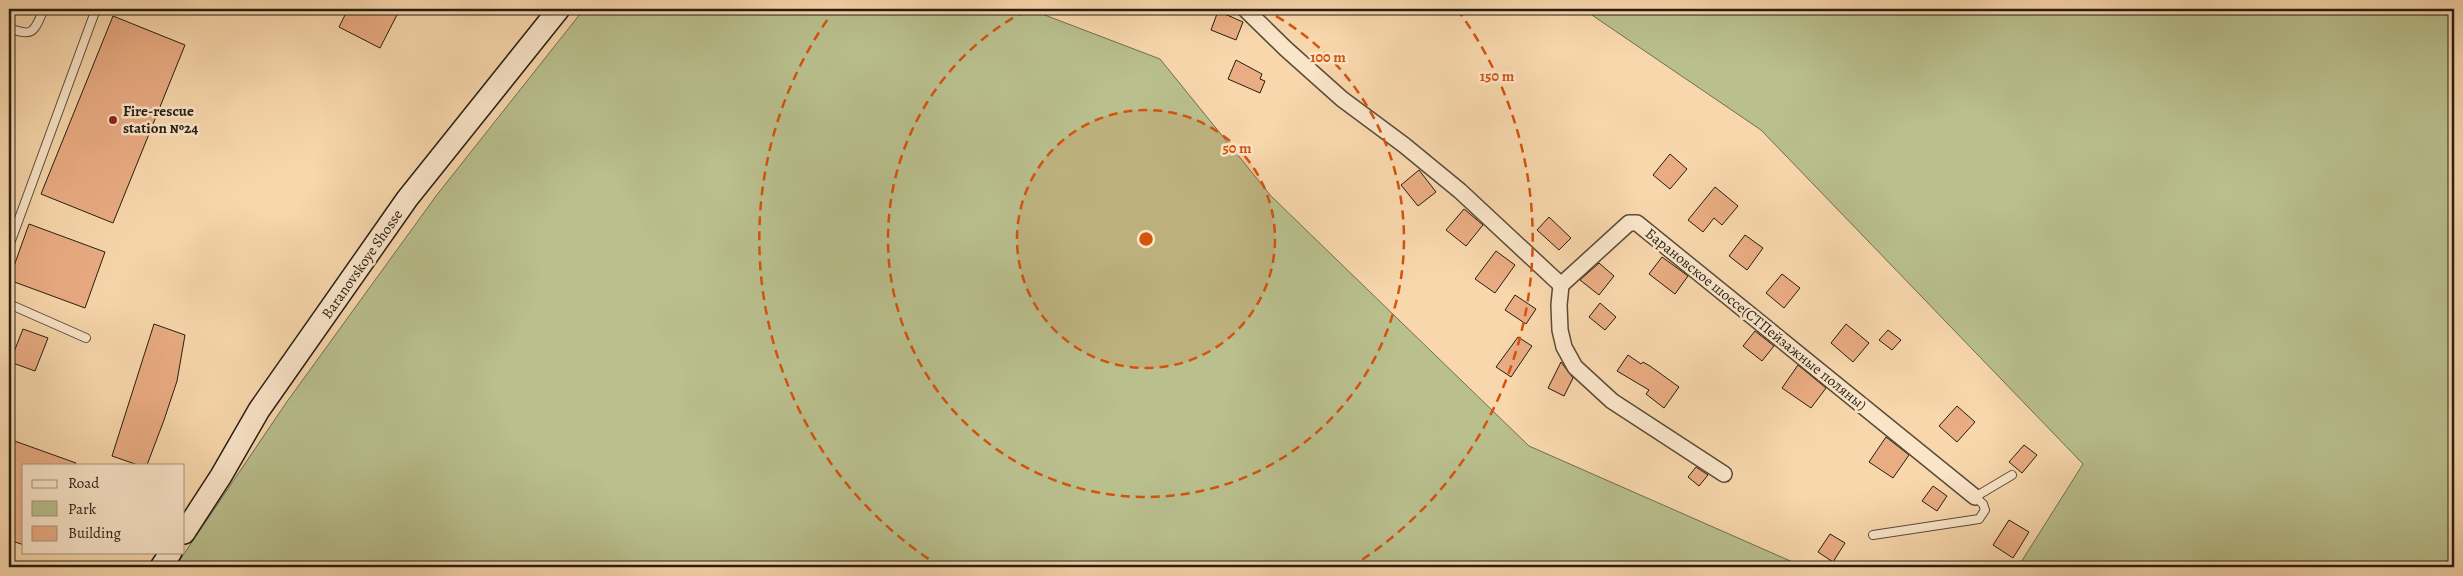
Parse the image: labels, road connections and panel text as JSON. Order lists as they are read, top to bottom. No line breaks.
{"streets":{"main road":["Baranovskoye Shosse"],"street":["Барановское шоссе(СТПейзажные поляны)"]},"places":["Fire-rescue station №24"],"legend":["Road","Park","Building"],"rings":["100 m","150 m","50 m"]}
